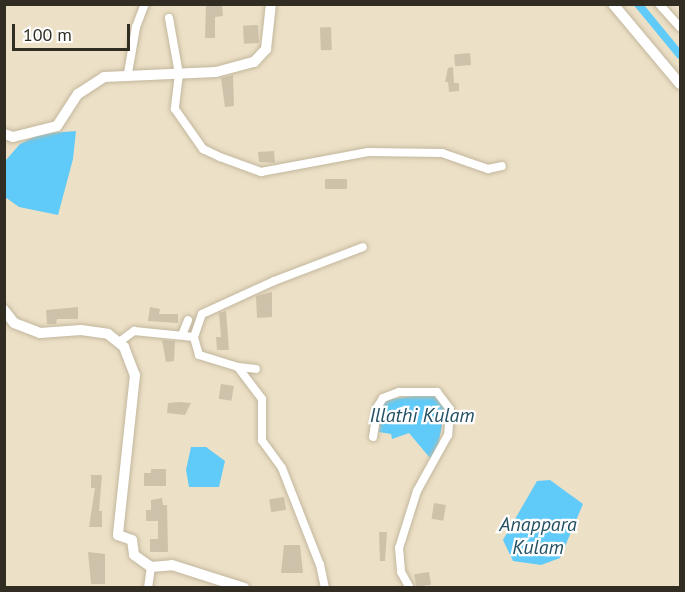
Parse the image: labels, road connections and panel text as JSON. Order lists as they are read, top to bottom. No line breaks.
{"water":["Illathi Kulam","Anappara Kulam"],"scale_bar":"100 m"}
